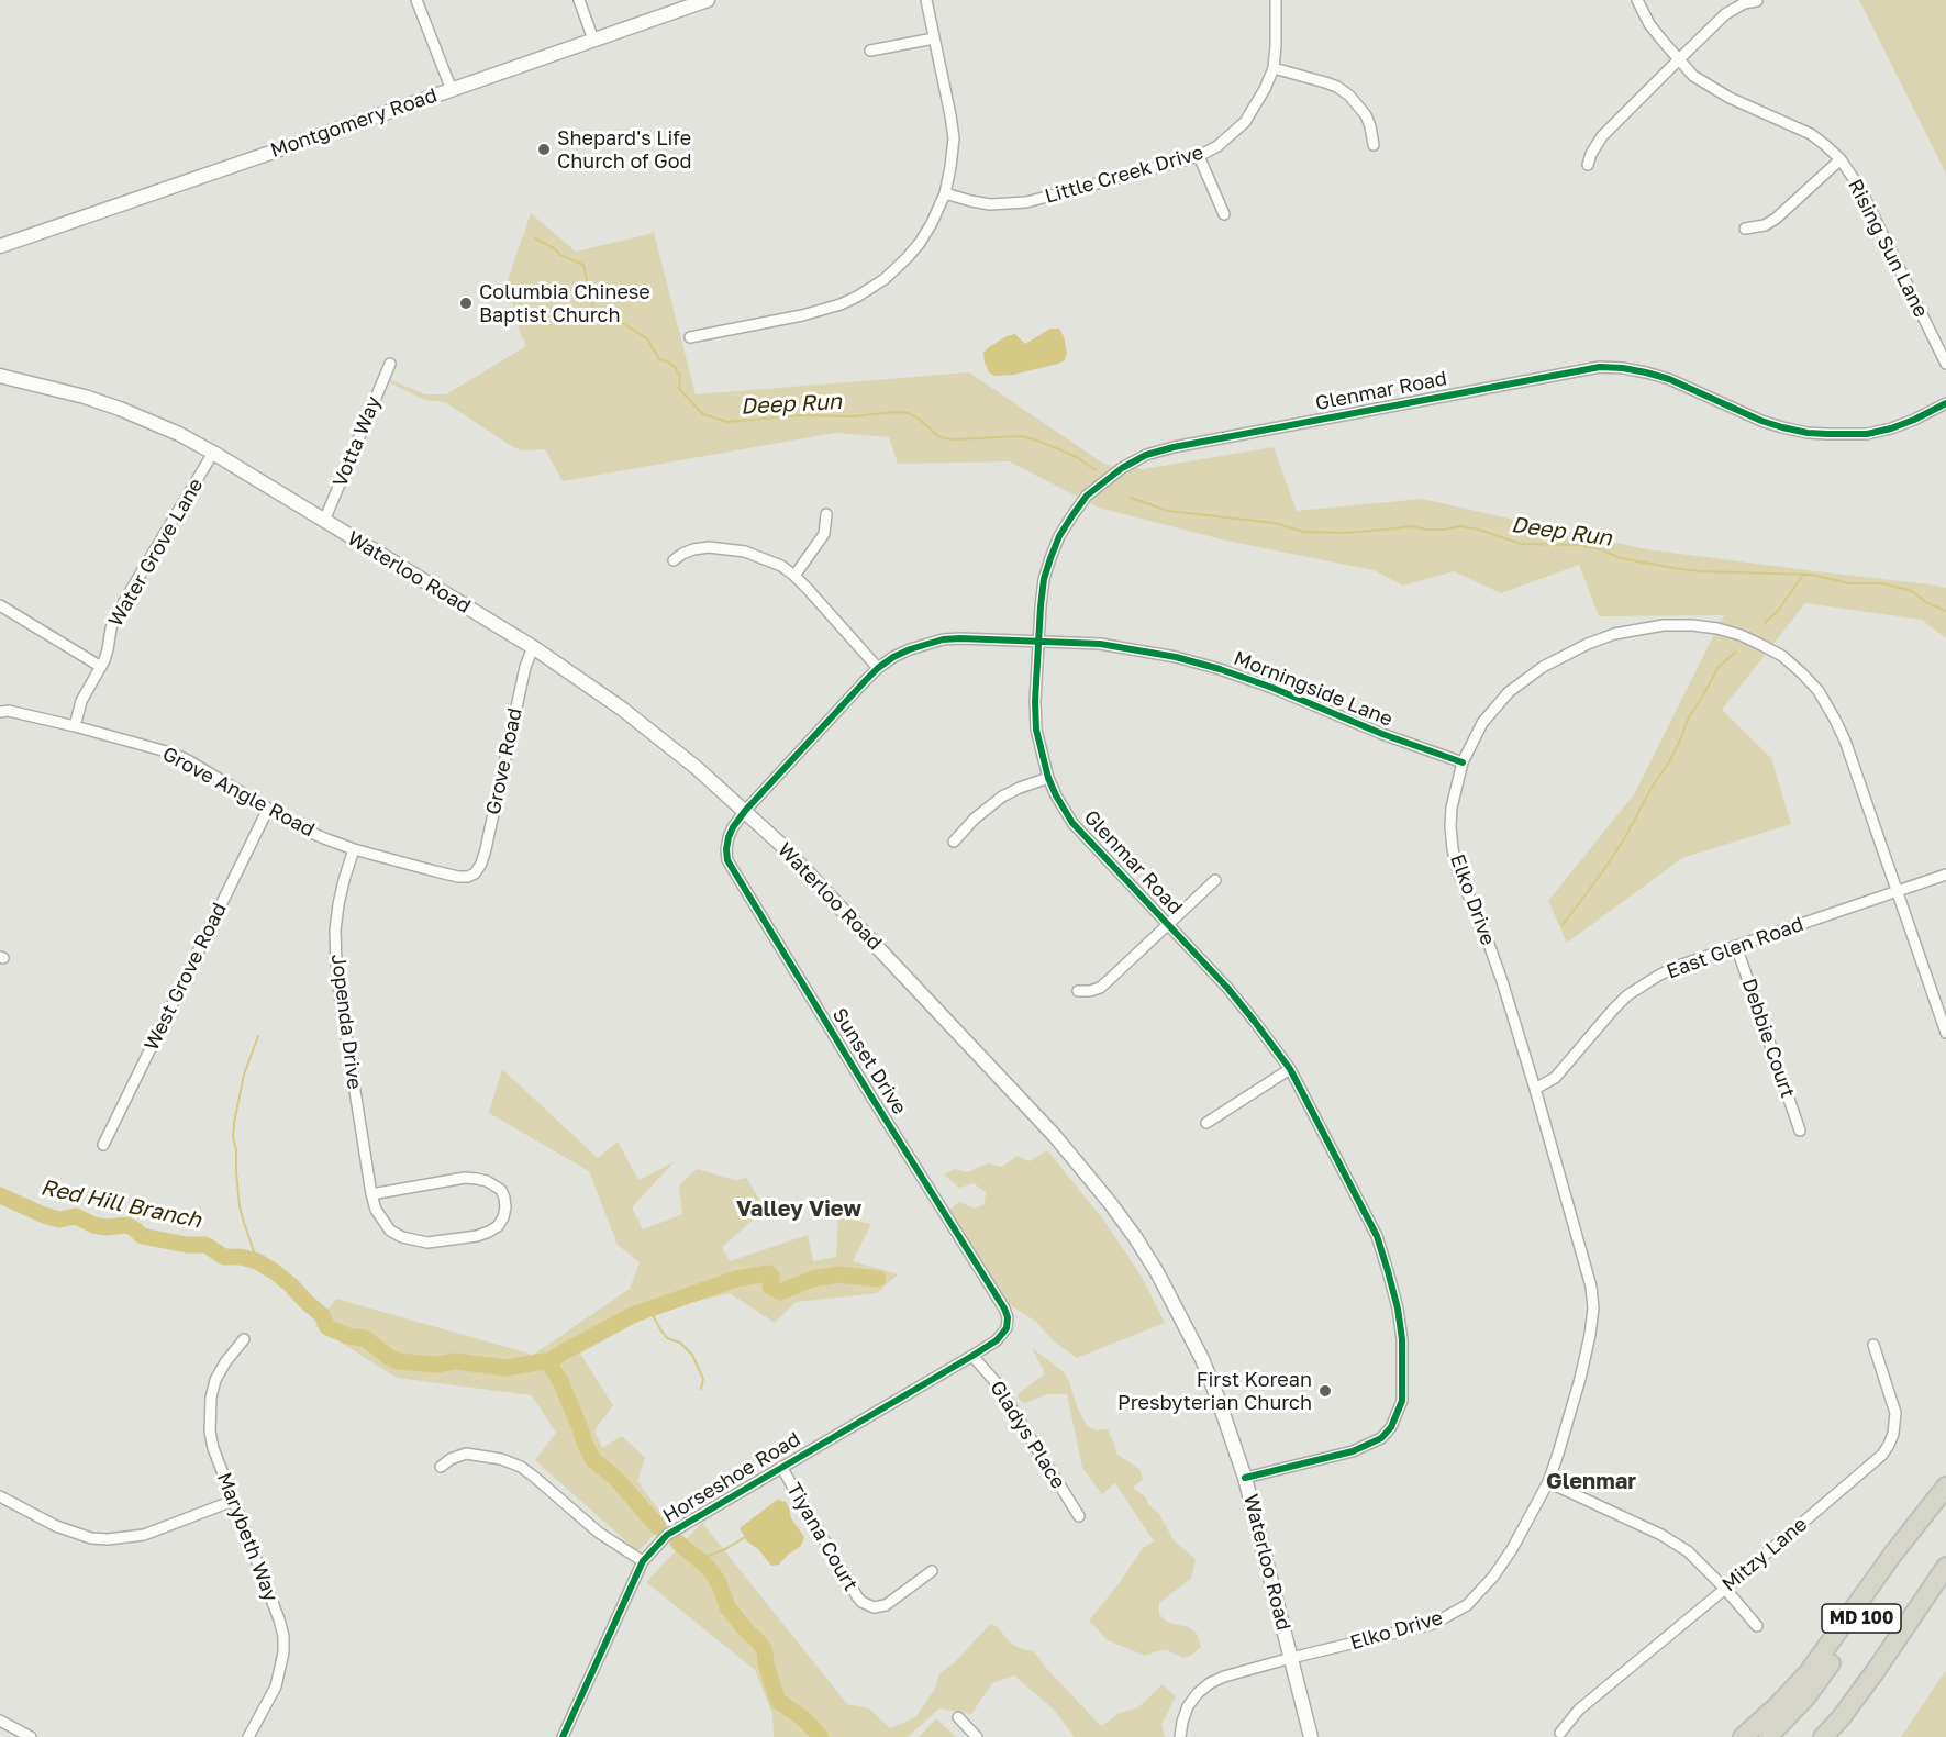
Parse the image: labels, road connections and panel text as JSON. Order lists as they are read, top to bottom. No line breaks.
{"streets":{"highway":["MD 100"],"main road":["Montgomery Road","Waterloo Road"],"street":["Little Creek Drive","Rising Sun Lane","Glenmar Road","Votta Way","Water Grove Lane","Morningside Lane","Grove Road","Grove Angle Road","Elko Drive","East Glen Road","West Grove Road","Jopenda Drive","Debbie Court","Sunset Drive","Gladys Place","Horseshoe Road","Marybeth Way","Tiyana Court","Mitzy Lane"]},"crossings":[["Glenmar Road","Waterloo Road"],["Glenmar Road","Morningside Lane"],["Votta Way","Waterloo Road"],["Water Grove Lane","Waterloo Road"],["Water Grove Lane","Grove Angle Road"],["Waterloo Road","Morningside Lane"],["Waterloo Road","Grove Road"],["Waterloo Road","Elko Drive"],["Waterloo Road","Sunset Drive"],["Morningside Lane","Elko Drive"],["Morningside Lane","Sunset Drive"],["Grove Road","Grove Angle Road"],["Grove Angle Road","West Grove Road"],["Grove Angle Road","Jopenda Drive"],["Elko Drive","East Glen Road"],["East Glen Road","Debbie Court"],["Sunset Drive","Horseshoe Road"],["Gladys Place","Horseshoe Road"],["Horseshoe Road","Tiyana Court"]],"districts":["Valley View","Glenmar"],"water":["Deep Run","Red Hill Branch"],"places":["Shepard's Life Church of God","Columbia Chinese Baptist Church","First Korean Presbyterian Church"]}
